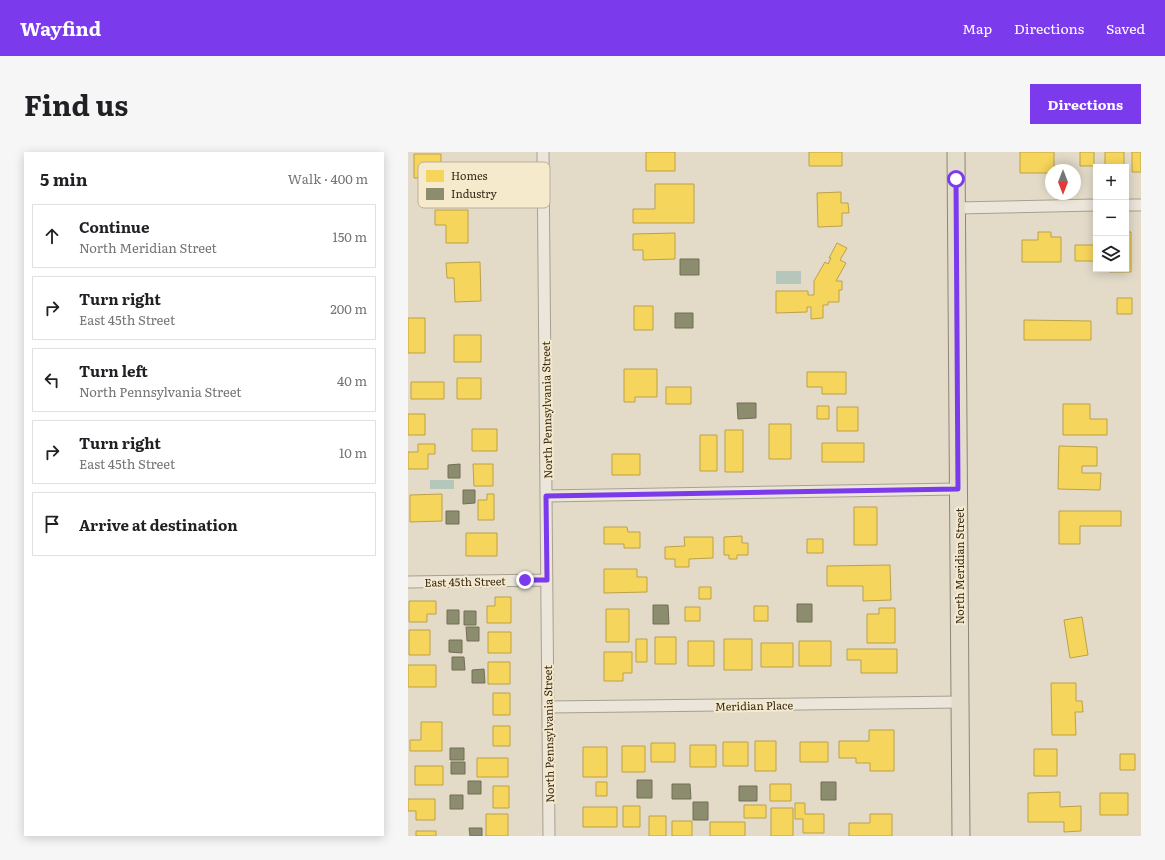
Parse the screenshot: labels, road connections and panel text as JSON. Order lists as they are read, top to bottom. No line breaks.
{"streets":{"main road":["North Meridian Street"],"street":["North Pennsylvania Street","East 45th Street","Meridian Place"]},"crossings":[["North Pennsylvania Street","East 45th Street"],["North Pennsylvania Street","Meridian Place"],["North Meridian Street","Meridian Place"]],"legend":["Homes","Industry"],"north":"bottom","page":{"header":"Wayfind","nav":["Map","Directions","Saved"],"title":"Find us","buttons":"Directions","heading":["5 min","Walk · 400 m"],"map_buttons":["+","−"],"list":[["Continue","North Meridian Street","150 m"],["Turn right","East 45th Street","200 m"],["Turn left","North Pennsylvania Street","40 m"],["Turn right","East 45th Street","10 m"],"Arrive at destination"]}}
